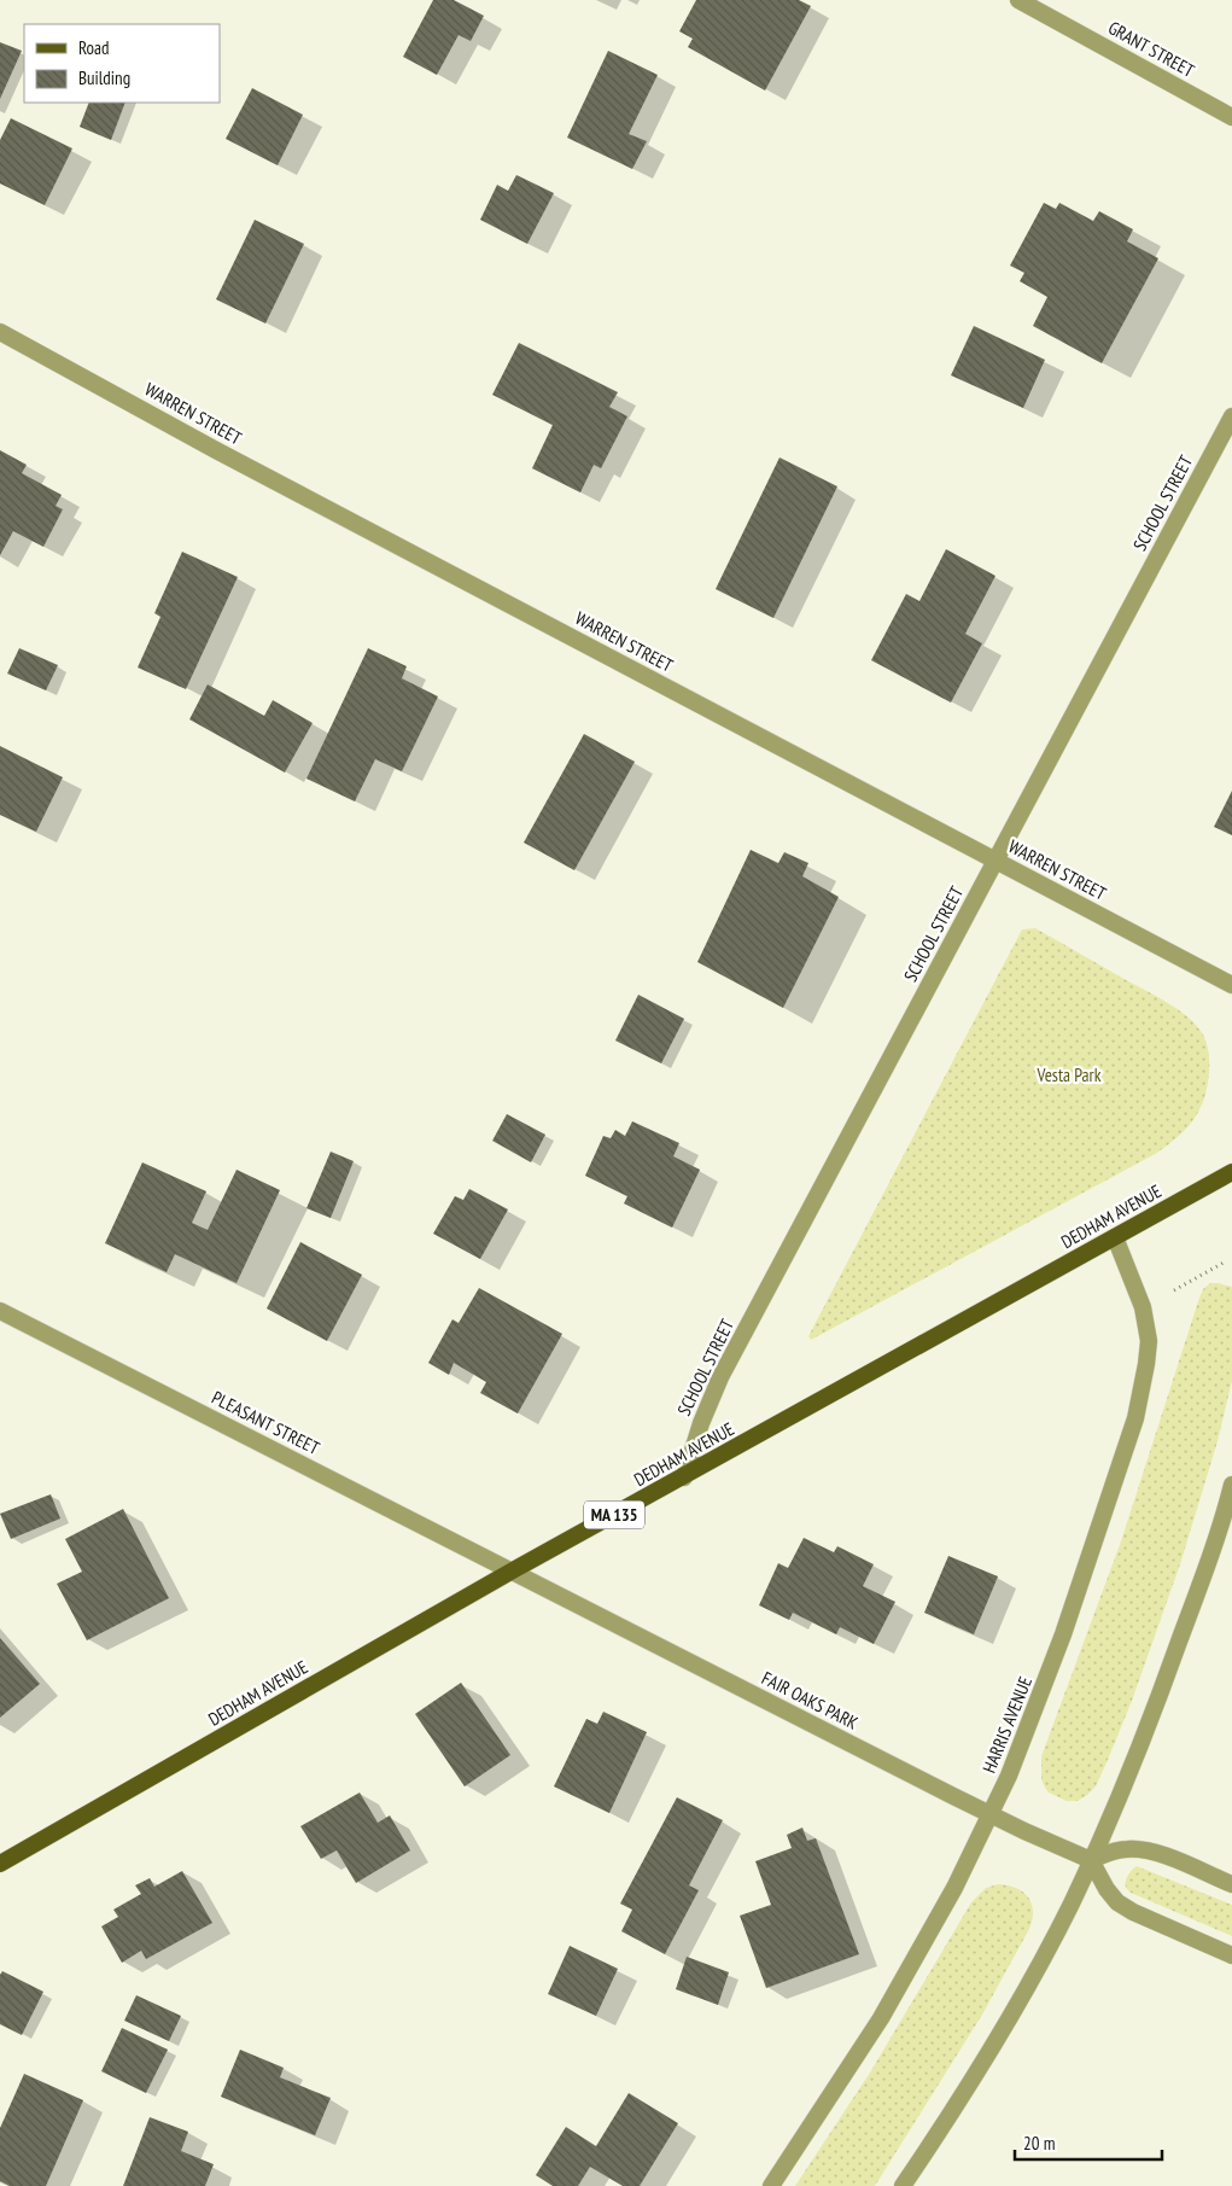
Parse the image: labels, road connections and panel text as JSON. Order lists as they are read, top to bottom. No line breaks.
{"streets":{"main road":["DEDHAM AVENUE","MA 135"],"street":["GRANT STREET","WARREN STREET","SCHOOL STREET","PLEASANT STREET","FAIR OAKS PARK","HARRIS AVENUE"]},"crossings":[["WARREN STREET","SCHOOL STREET"],["SCHOOL STREET","DEDHAM AVENUE"],["DEDHAM AVENUE","PLEASANT STREET"],["DEDHAM AVENUE","FAIR OAKS PARK"],["DEDHAM AVENUE","HARRIS AVENUE"],["PLEASANT STREET","FAIR OAKS PARK"],["FAIR OAKS PARK","HARRIS AVENUE"]],"parks":["Vesta Park"],"legend":["Road","Building"],"scale_bar":"20 m"}
